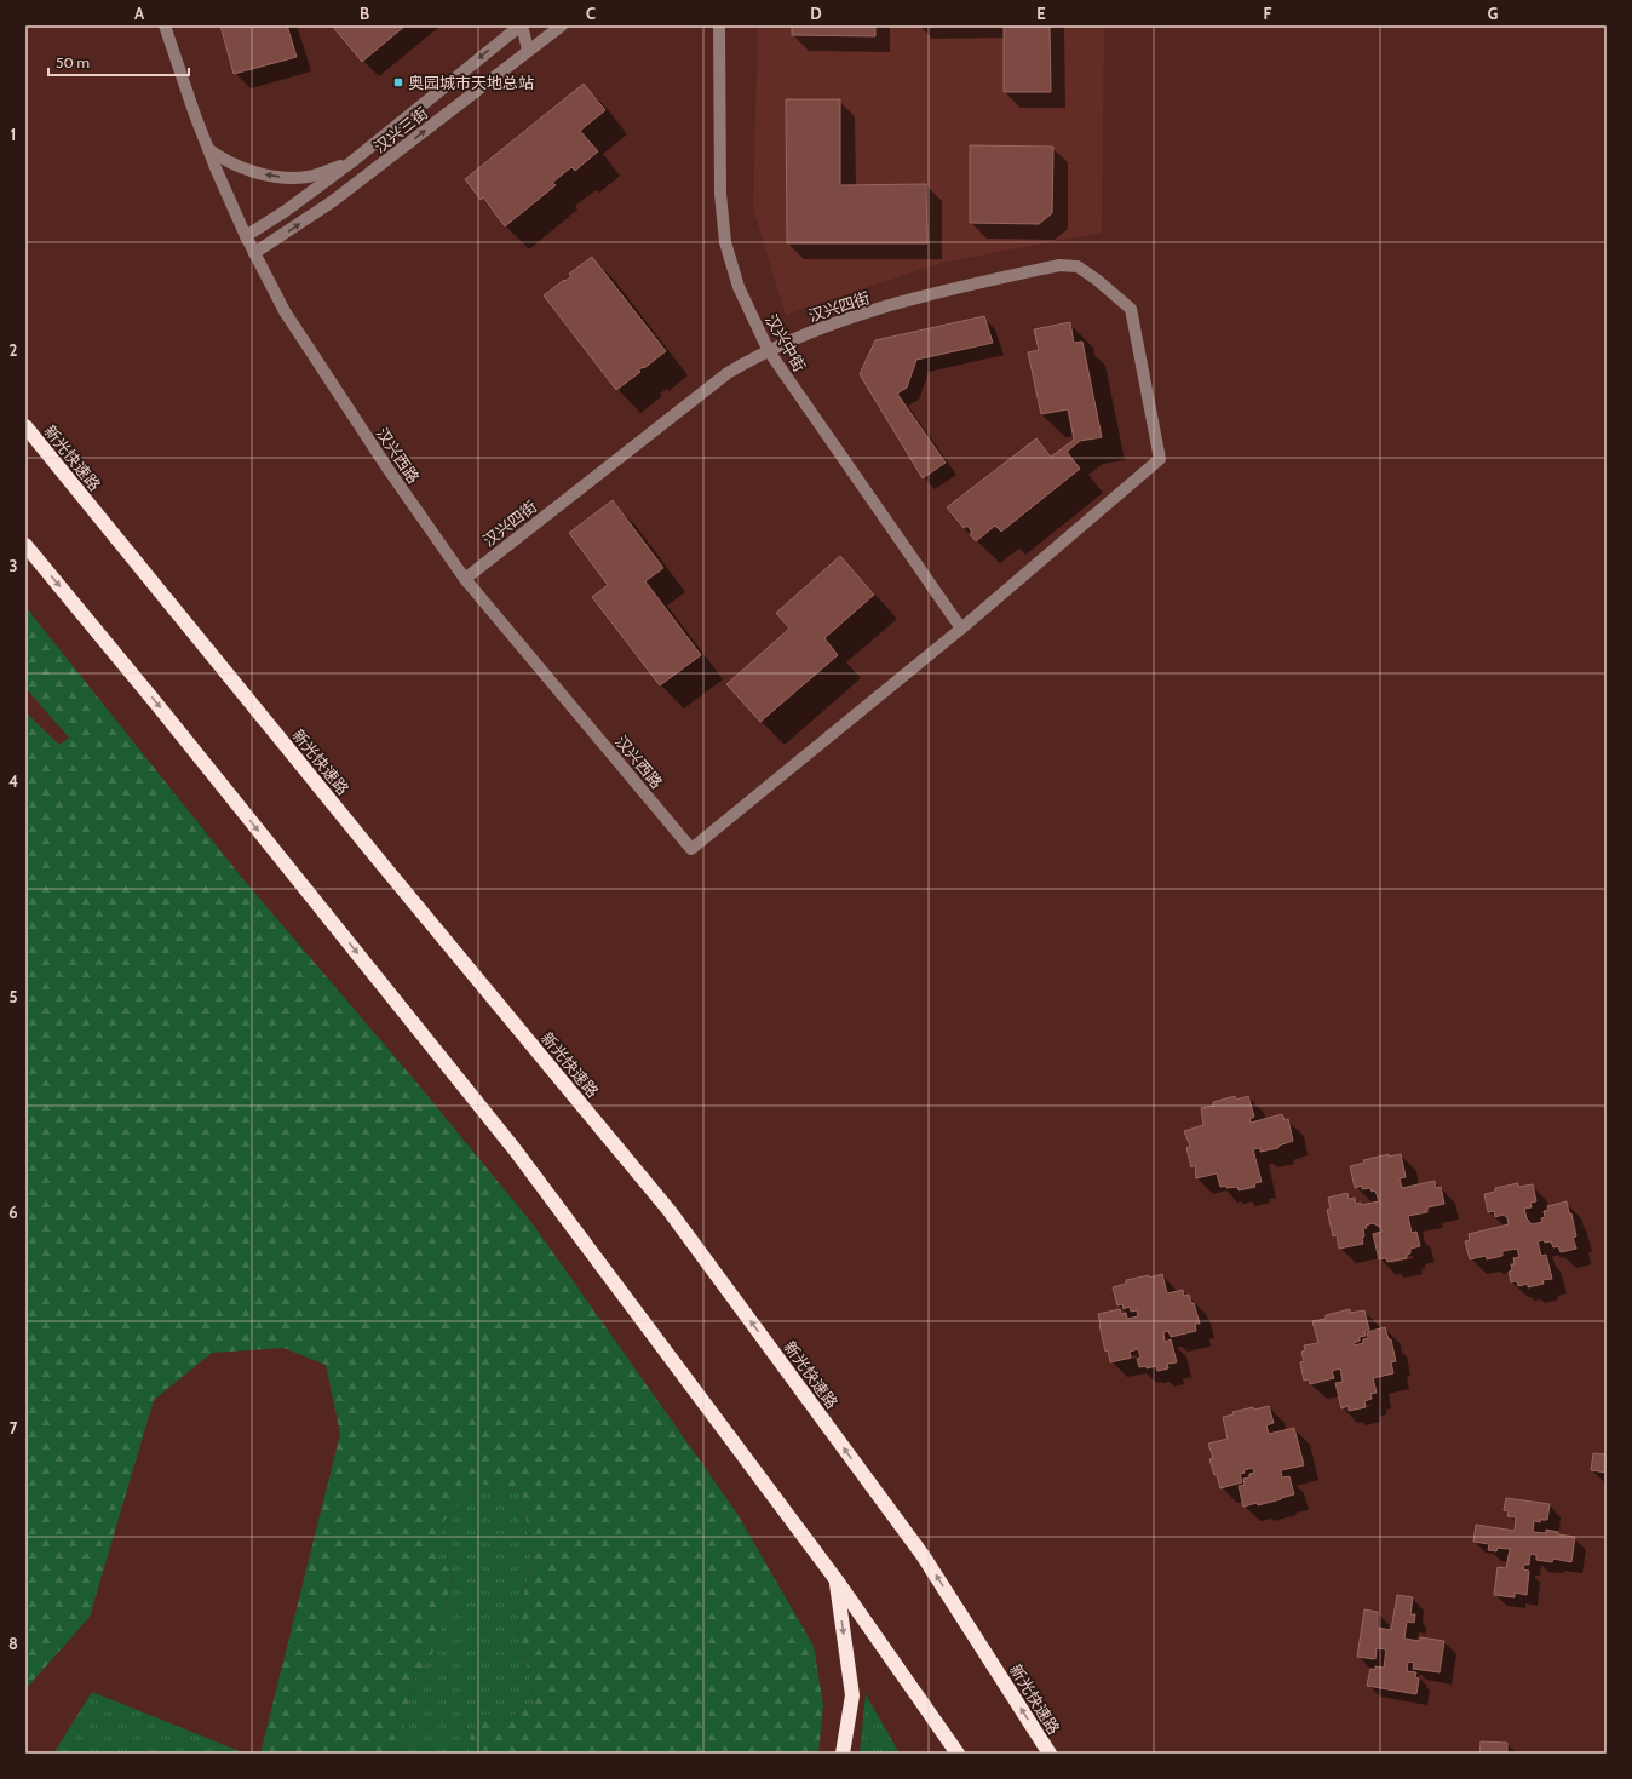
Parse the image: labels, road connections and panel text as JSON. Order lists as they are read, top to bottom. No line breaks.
{"streets":{"highway":["新光快速路"],"street":["汉兴三街","汉兴四街","汉兴中街","汉兴西路"]},"crossings":[["汉兴三街","汉兴西路"],["汉兴四街","汉兴中街"],["汉兴四街","汉兴西路"],["汉兴中街","汉兴西路"]],"places":{"transit":["奥园城市天地总站"]},"scale_bar":"50 m","grid":{"columns":["A","B","C","D","E","F","G"],"rows":["1","2","3","4","5","6","7","8"]}}
